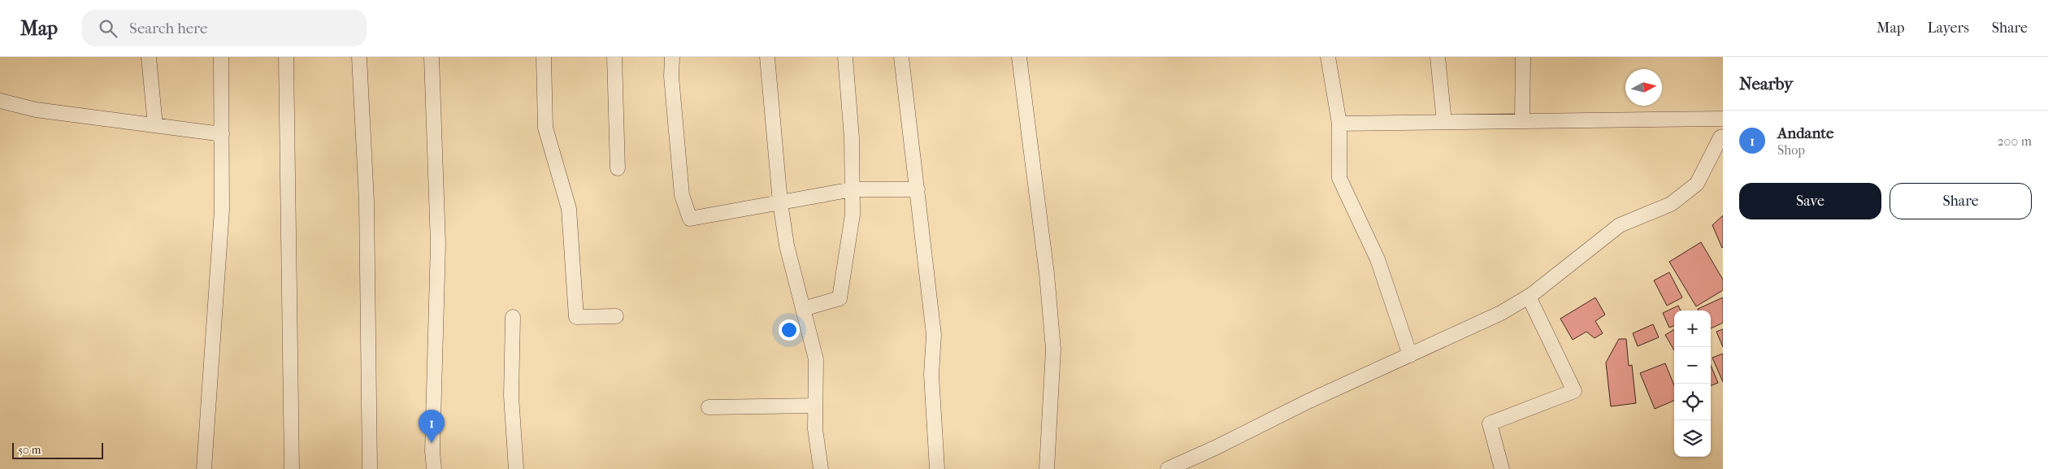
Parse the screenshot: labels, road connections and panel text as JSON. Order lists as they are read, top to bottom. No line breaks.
{"scale_bar":"50 m","north":"right","page":{"header":"Map","search":"Search here","nav":["Map","Layers","Share"],"heading":"Nearby","list":[{"mark":"1","name":"Andante","note":"Shop","value":"200 m"}],"buttons":["Save","Share"],"map_buttons":["+","−"],"pins":"1","scale":"50 m"}}
